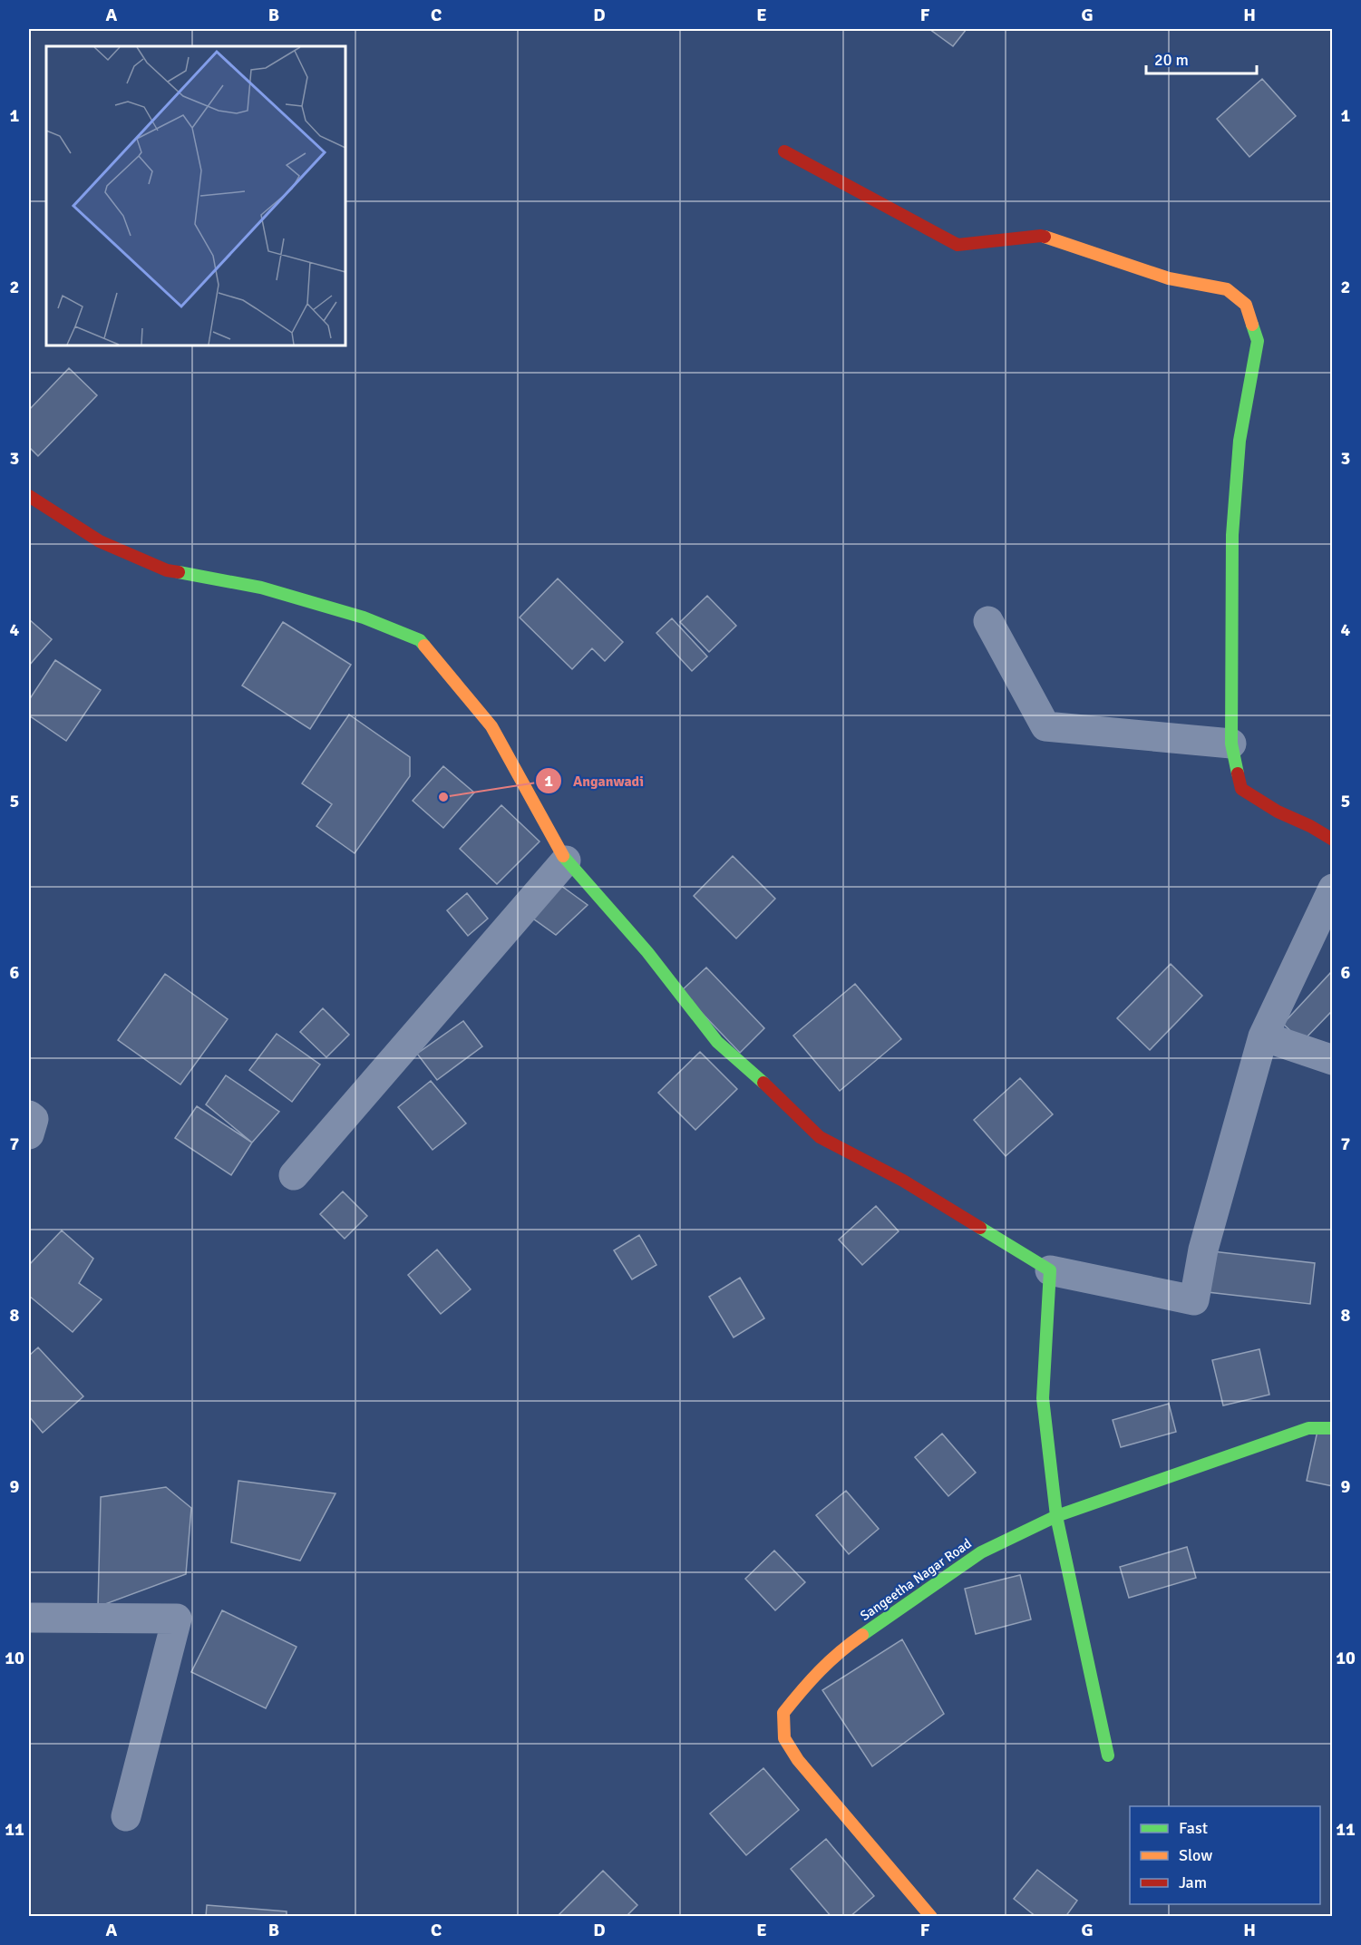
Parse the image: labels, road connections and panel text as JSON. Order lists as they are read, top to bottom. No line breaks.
{"streets":{"street":["Sangeetha Nagar Road"]},"places":["Anganwadi"],"legend":["Fast","Slow","Jam"],"scale_bar":"20 m","grid":{"columns":["A","B","C","D","E","F","G","H"],"rows":["1","2","3","4","5","6","7","8","9","10","11"]}}
